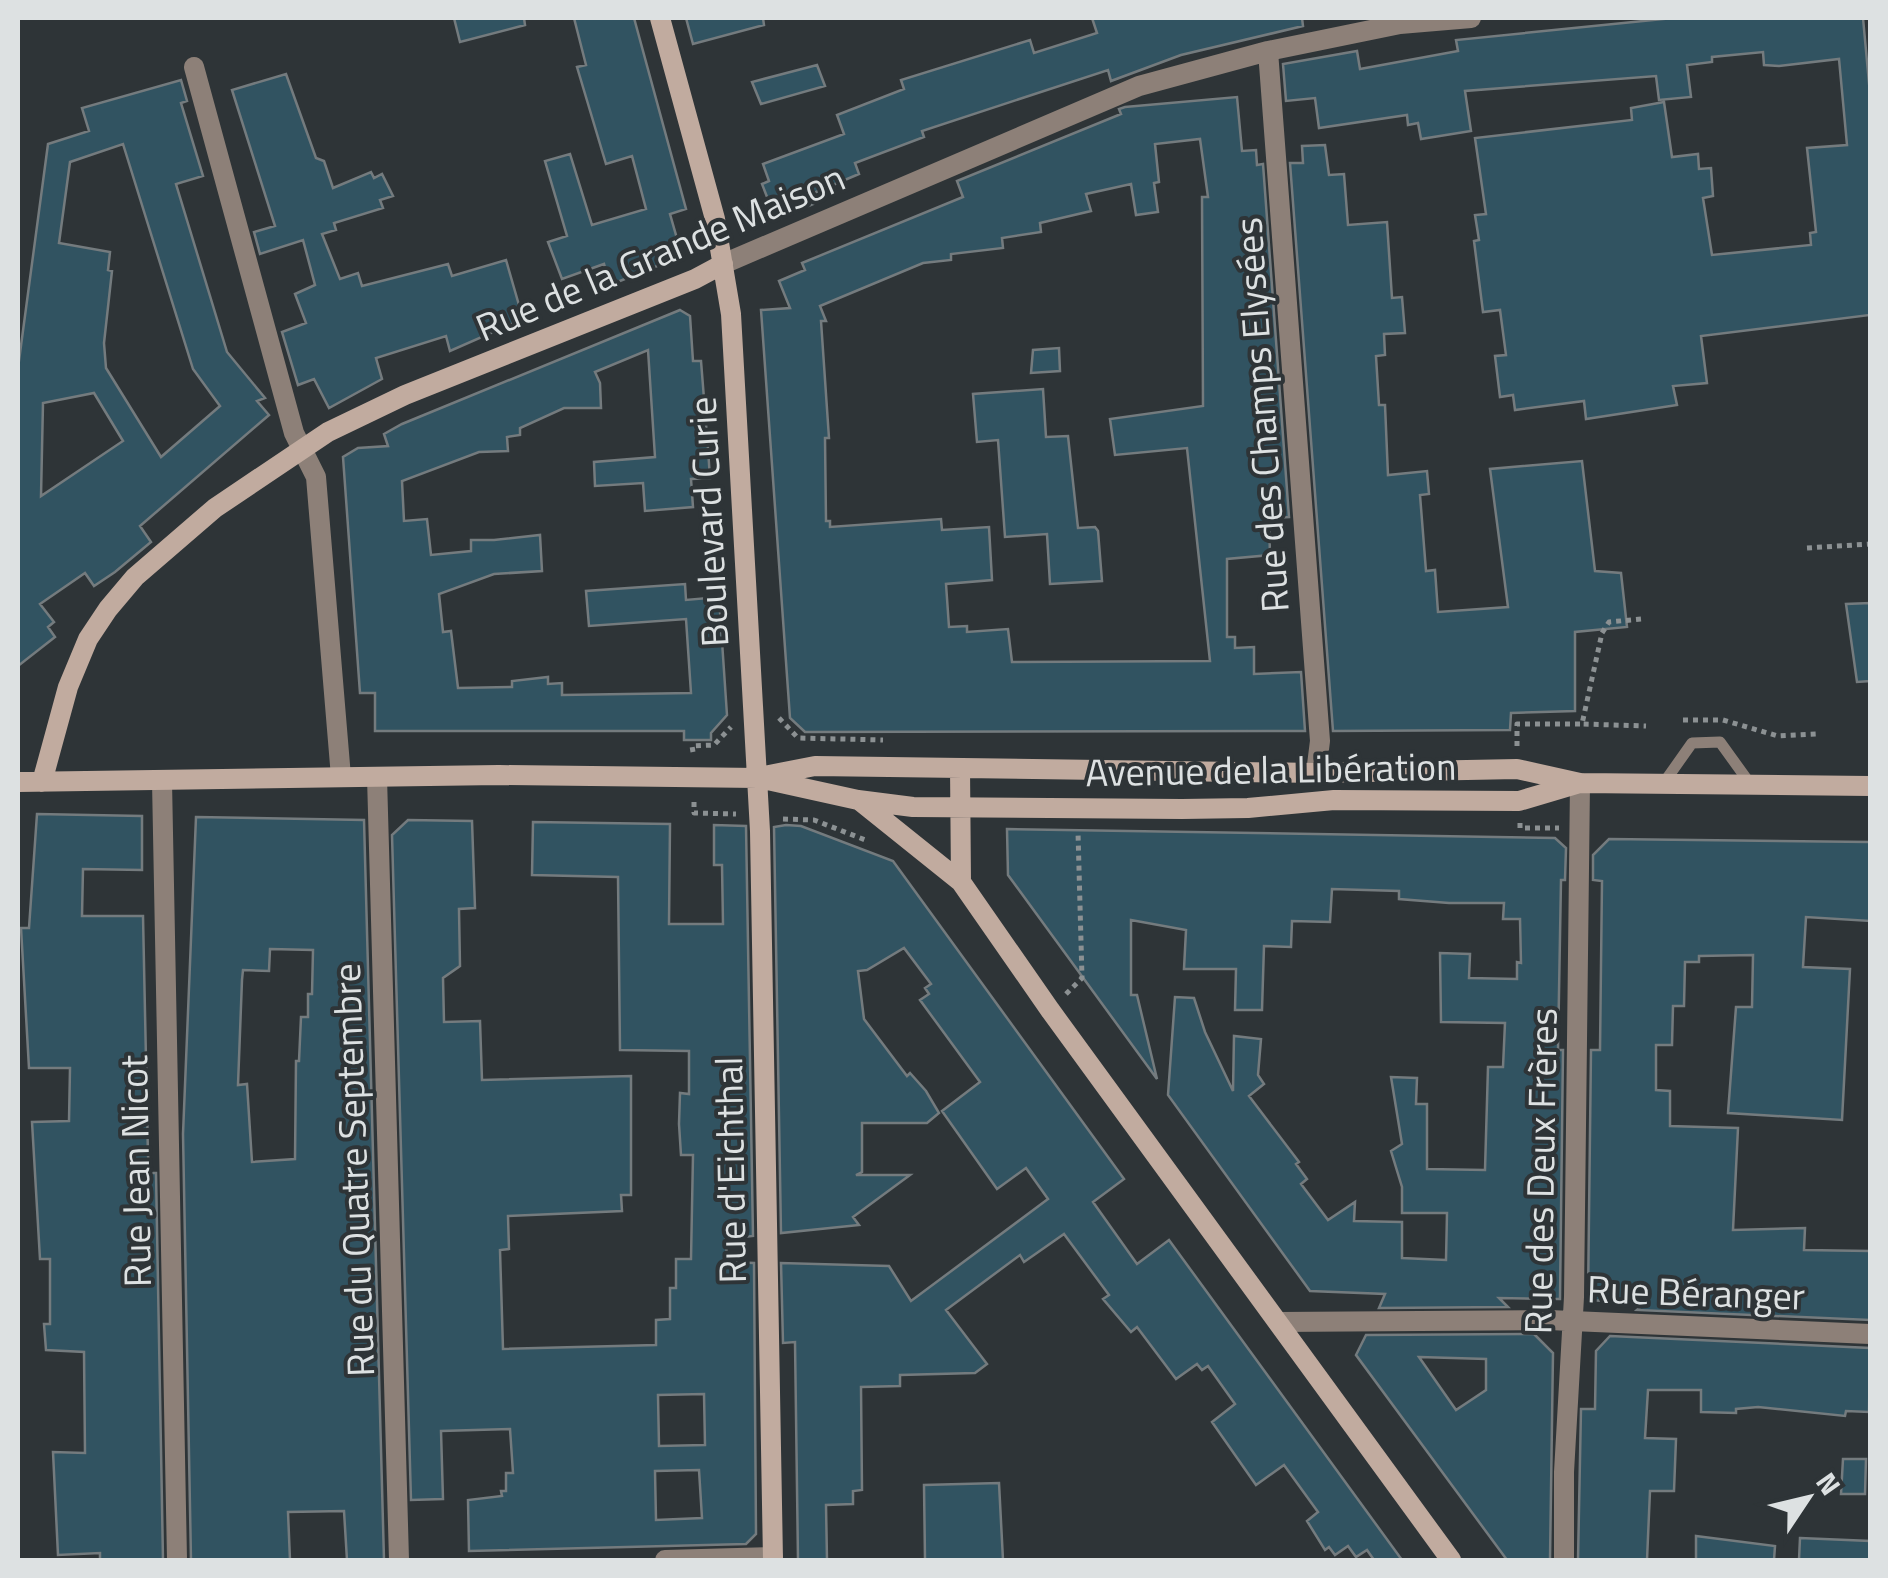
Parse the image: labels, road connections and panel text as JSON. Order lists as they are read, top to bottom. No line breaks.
{"streets":{"main road":["Rue de la Grande Maison","Boulevard Curie","Avenue de la Libération","Rue d'Eichthal"],"street":["Rue des Champs Elysées","Rue du Quatre Septembre","Rue Jean Nicot","Rue des Deux Frères","Rue Béranger"]},"crossings":[["Rue de la Grande Maison","Rue des Champs Elysées"],["Rue de la Grande Maison","Boulevard Curie"],["Rue des Champs Elysées","Avenue de la Libération"],["Boulevard Curie","Avenue de la Libération"],["Boulevard Curie","Rue d'Eichthal"],["Avenue de la Libération","Rue d'Eichthal"],["Avenue de la Libération","Rue des Deux Frères"],["Rue des Deux Frères","Rue Béranger"]],"north":"top right"}
